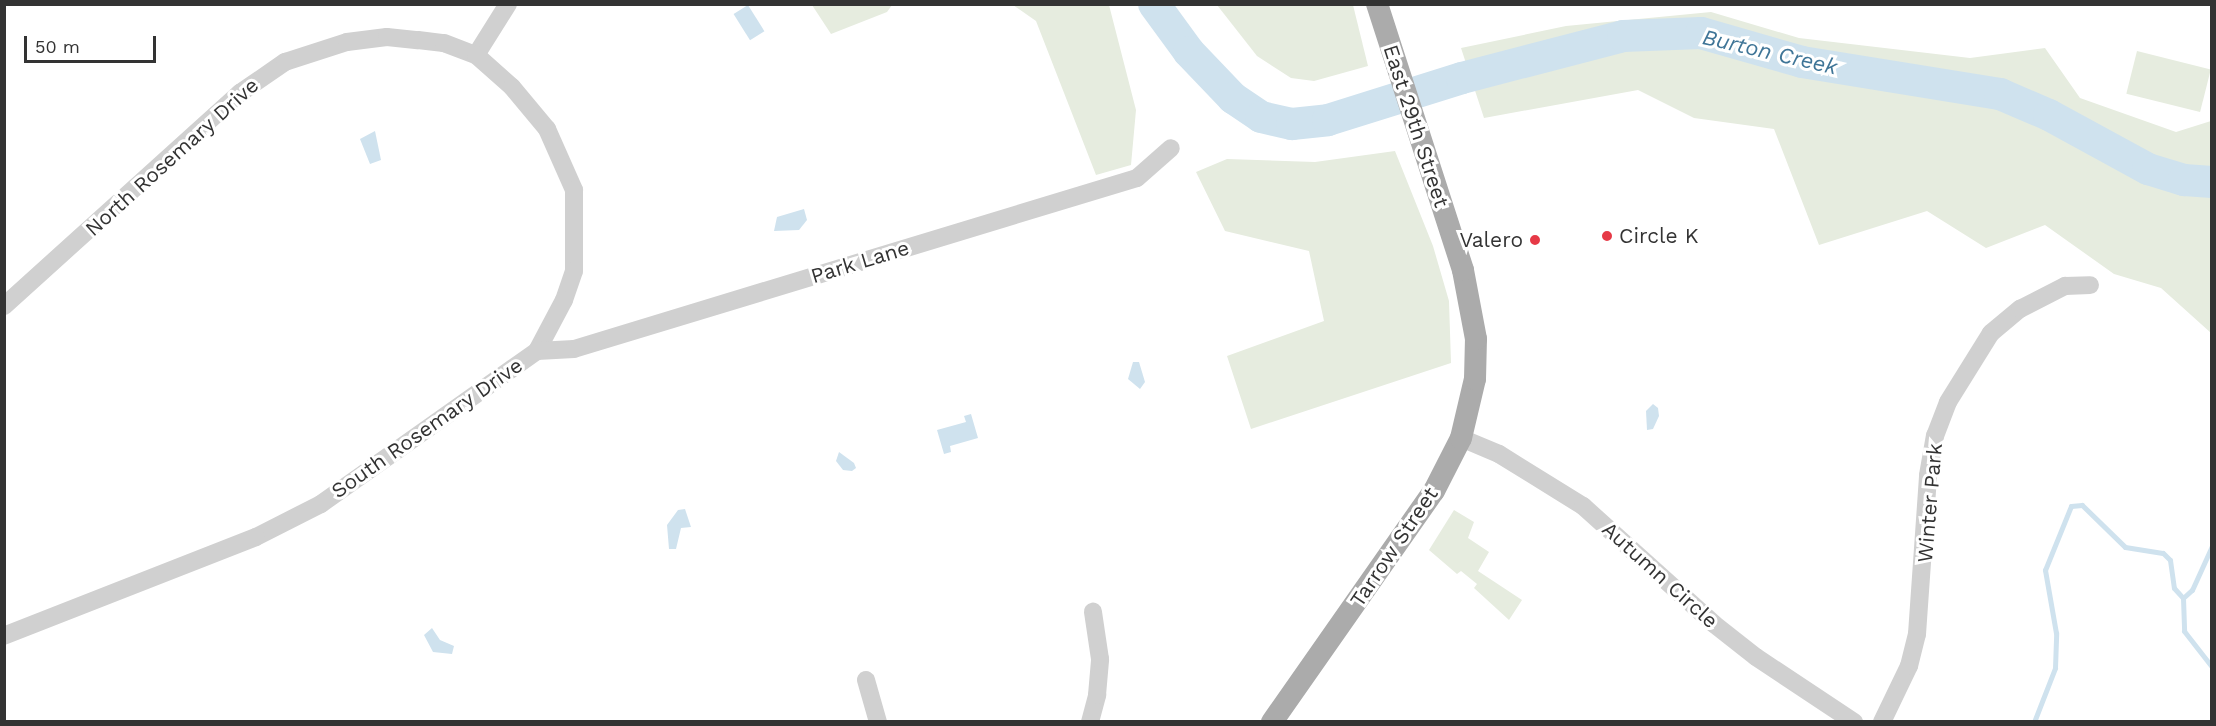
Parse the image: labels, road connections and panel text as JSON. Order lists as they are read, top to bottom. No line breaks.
{"streets":{"main road":["East 29th Street","Tarrow Street"],"street":["North Rosemary Drive","Park Lane","South Rosemary Drive","Winter Park","Autumn Circle"]},"crossings":[["East 29th Street","Tarrow Street"],["North Rosemary Drive","South Rosemary Drive"],["Park Lane","South Rosemary Drive"],["Tarrow Street","Autumn Circle"]],"water":["Burton Creek"],"places":["Circle K","Valero"],"scale_bar":"50 m"}
